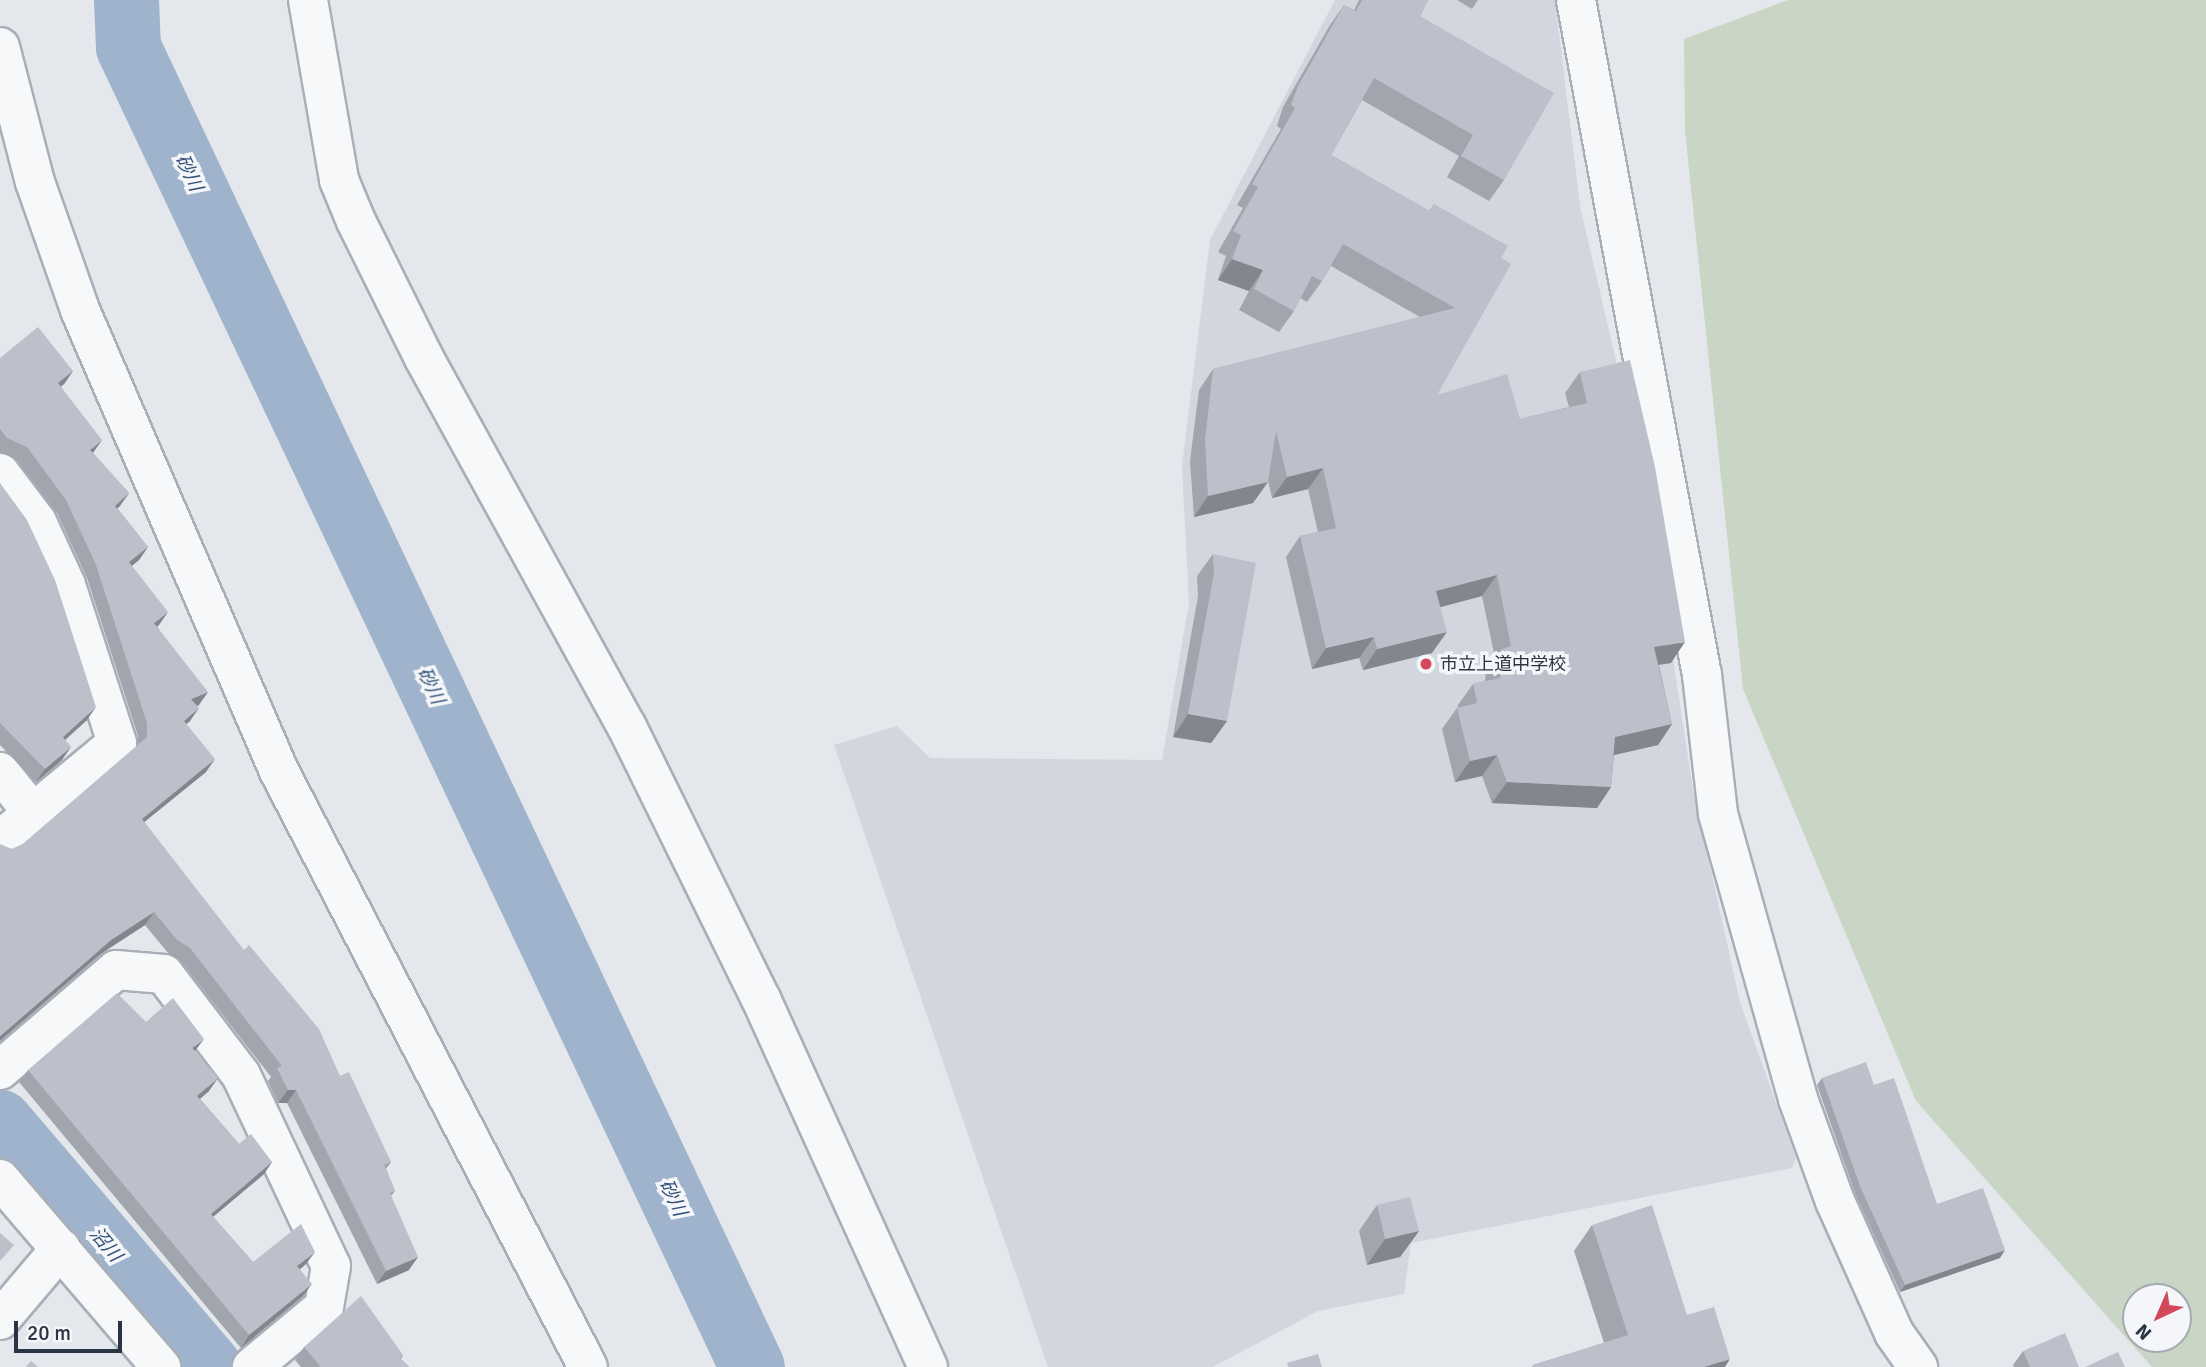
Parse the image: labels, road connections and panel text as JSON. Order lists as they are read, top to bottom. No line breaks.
{"water":["砂川","沼川"],"places":["市立上道中学校"],"scale_bar":"20 m","north":"bottom left"}
